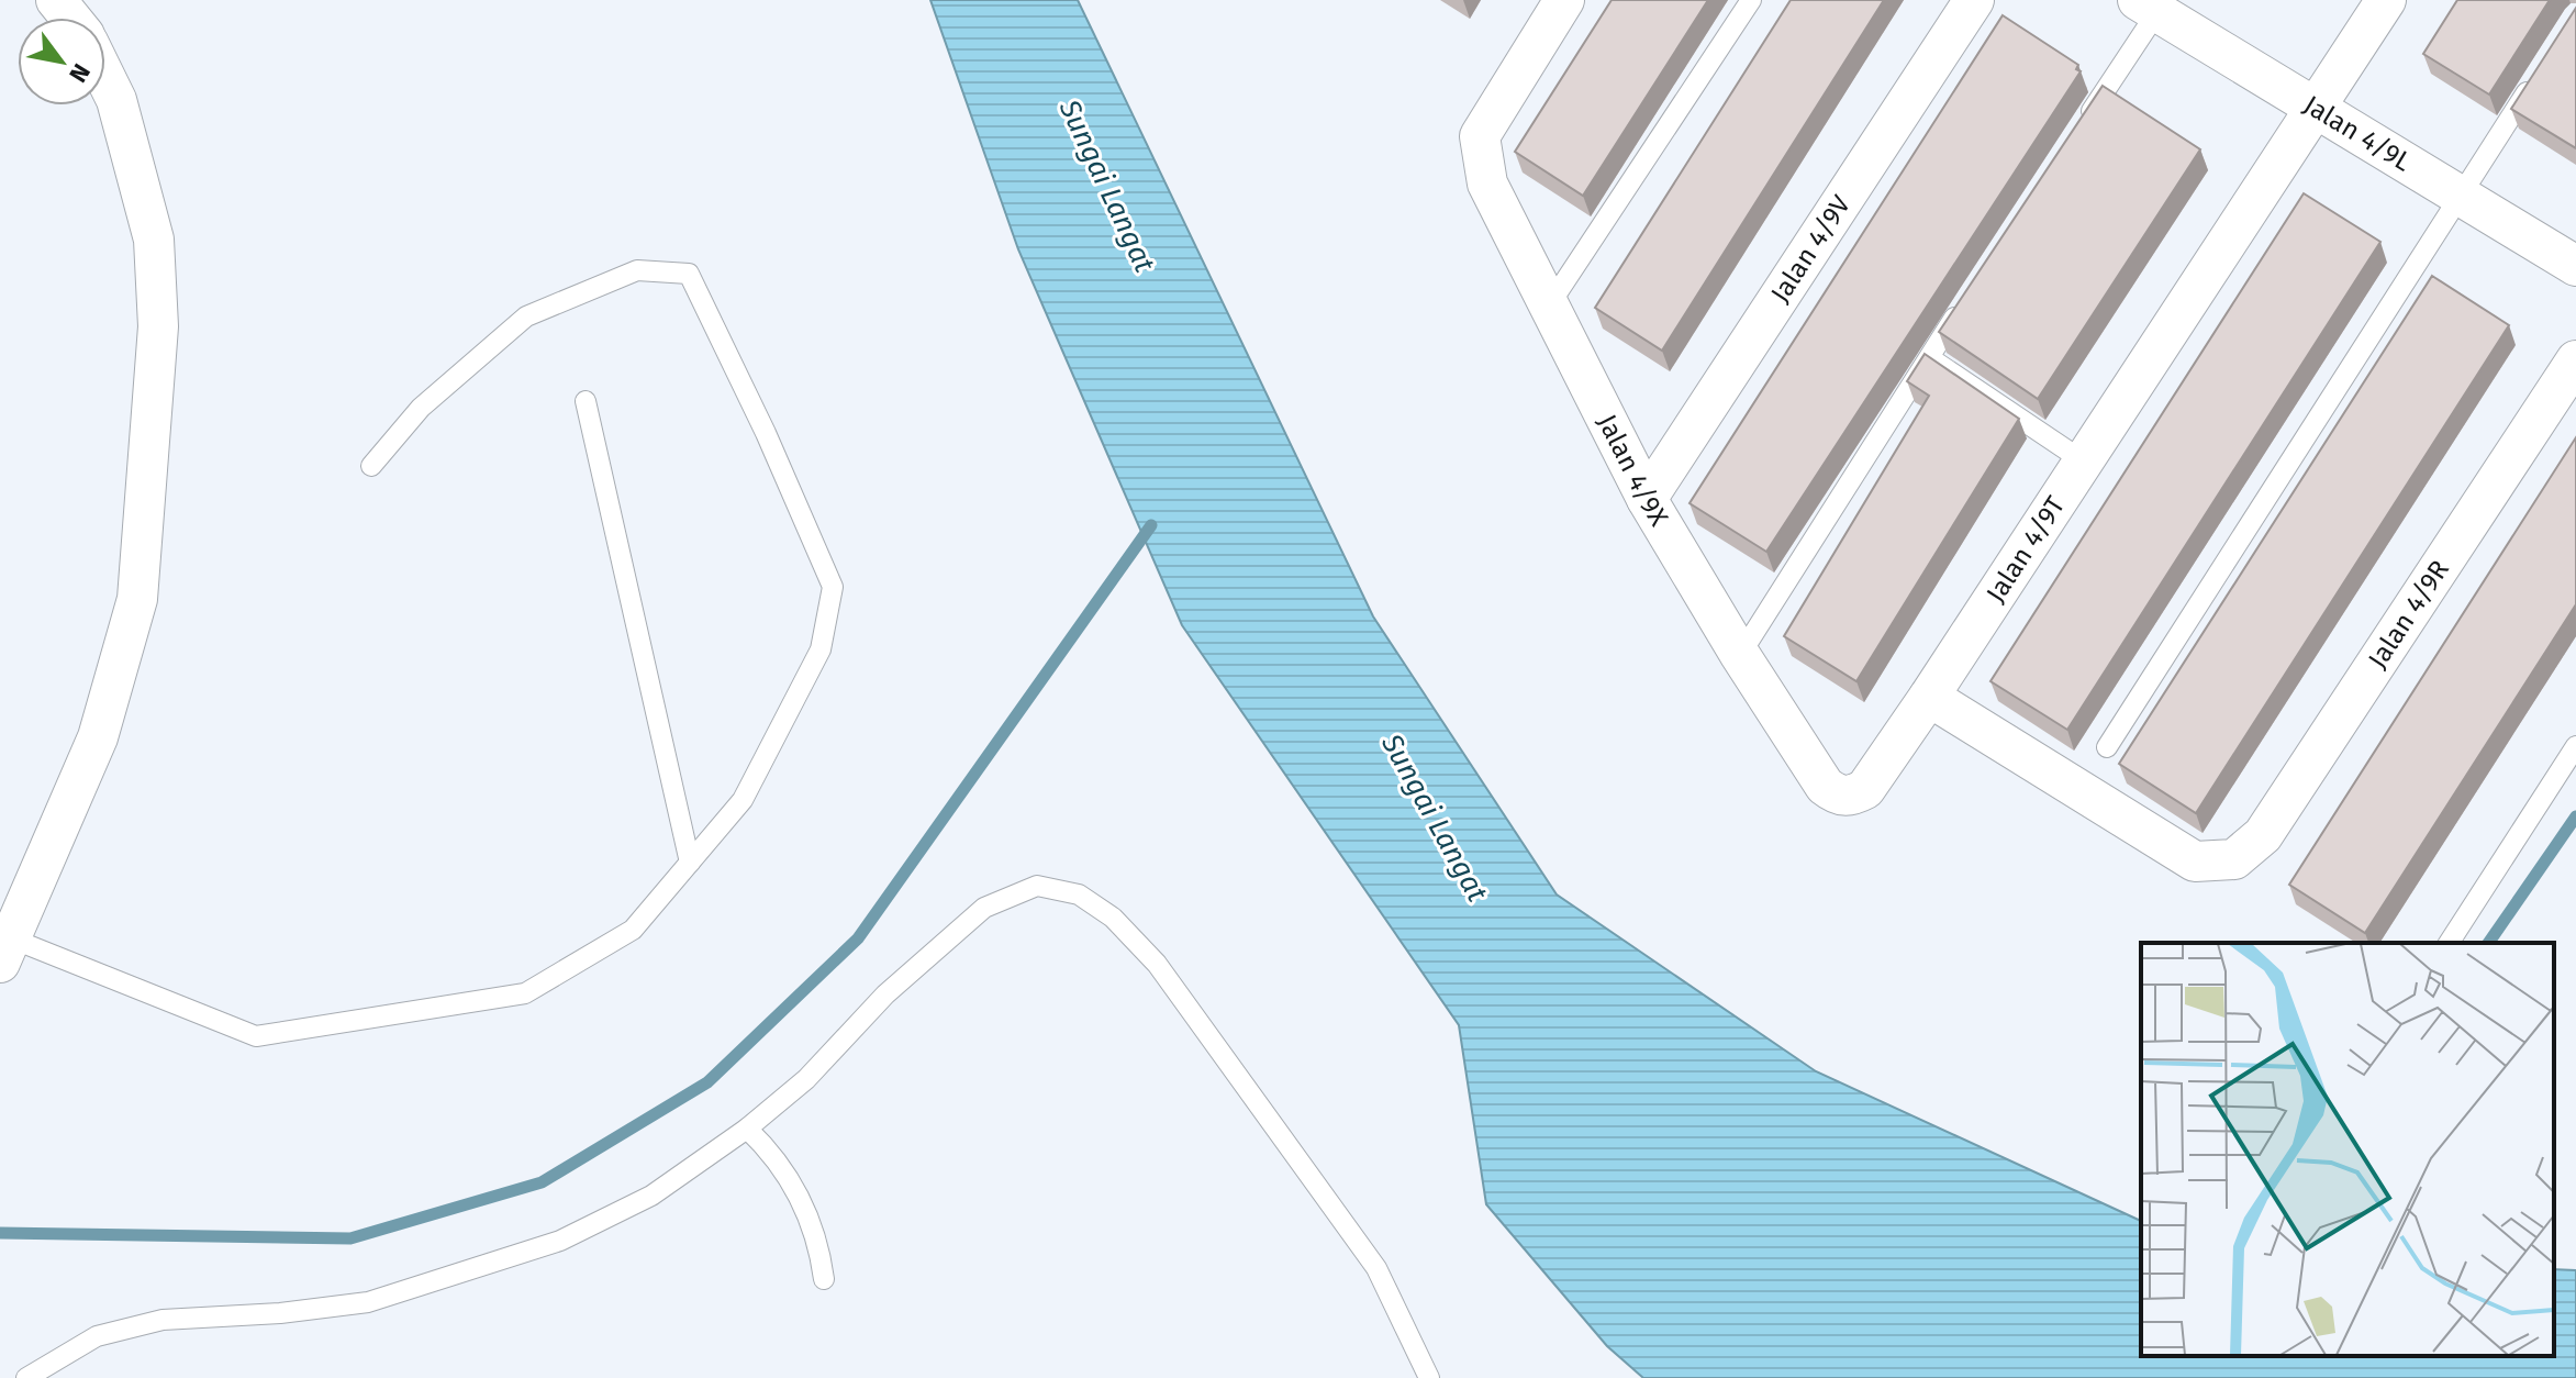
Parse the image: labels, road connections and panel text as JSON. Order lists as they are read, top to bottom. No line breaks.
{"streets":{"street":["Jalan 4/9L","Jalan 4/9V","Jalan 4/9X","Jalan 4/9T","Jalan 4/9R"]},"crossings":[["Jalan 4/9L","Jalan 4/9T"],["Jalan 4/9V","Jalan 4/9X"],["Jalan 4/9X","Jalan 4/9T"],["Jalan 4/9X","Jalan 4/9R"],["Jalan 4/9T","Jalan 4/9R"]],"water":["Sungai Langat"],"north":"bottom right"}
